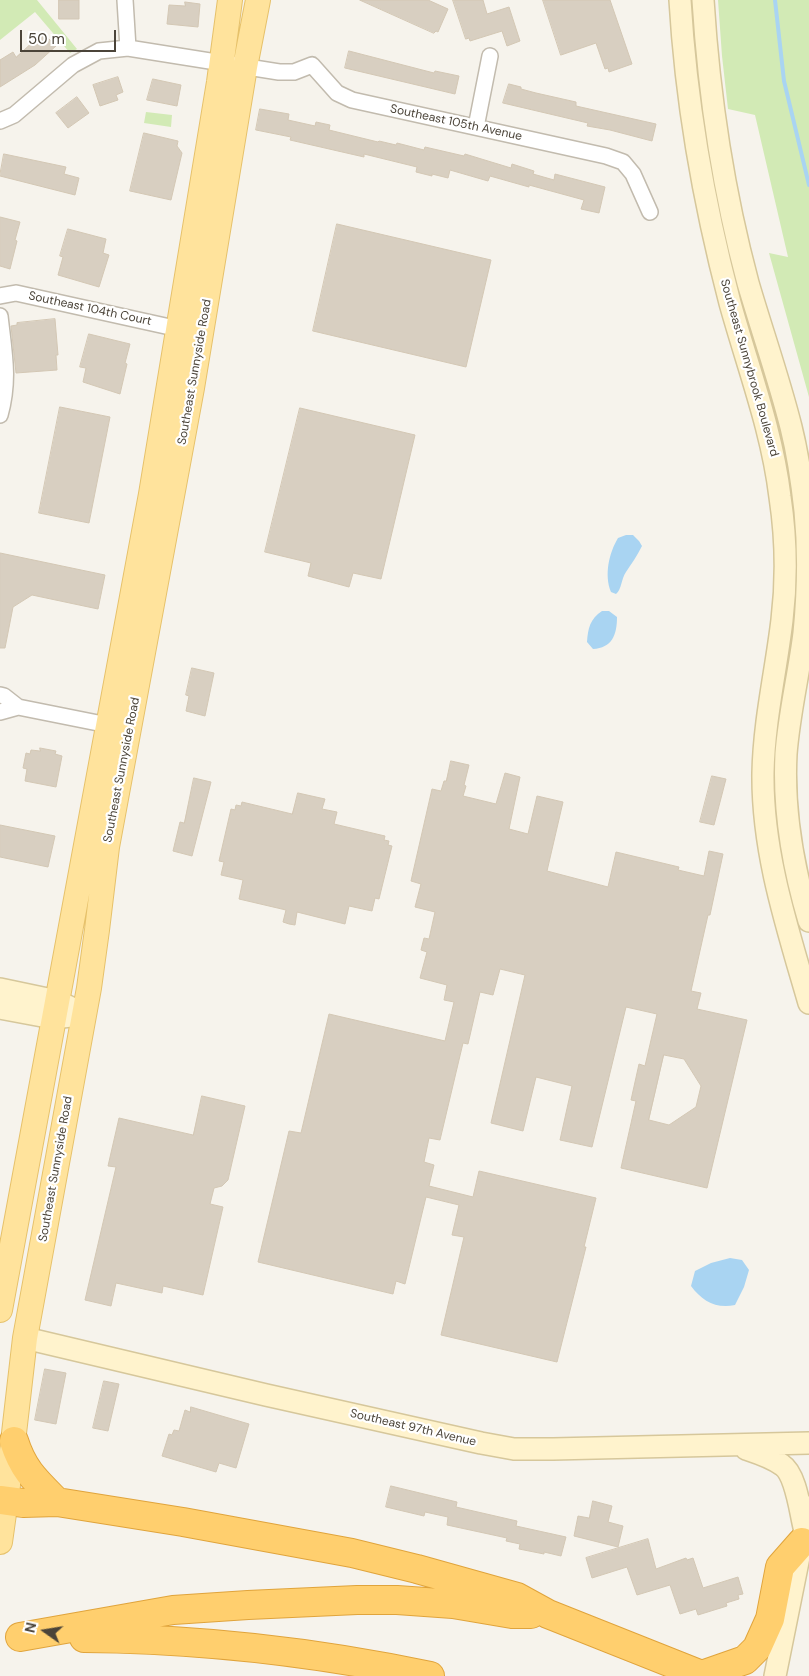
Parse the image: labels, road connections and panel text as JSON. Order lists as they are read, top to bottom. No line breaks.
{"streets":{"main road":["Southeast Sunnybrook Boulevard","Southeast Sunnyside Road","Southeast 97th Avenue"],"street":["Southeast 105th Avenue","Southeast 104th Court"]},"crossings":[["Southeast 105th Avenue","Southeast Sunnyside Road"],["Southeast 104th Court","Southeast Sunnyside Road"],["Southeast Sunnyside Road","Southeast 97th Avenue"]],"scale_bar":"50 m","north":"left"}
